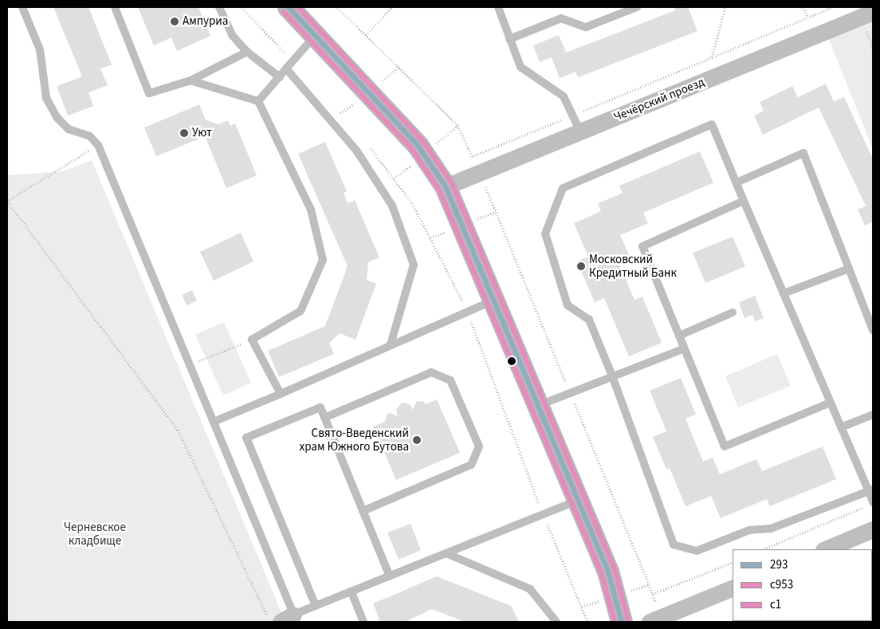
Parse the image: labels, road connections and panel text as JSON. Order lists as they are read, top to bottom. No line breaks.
{"streets":{"street":["Чечёрский проезд"]},"parks":["Черневское кладбище"],"places":["Ампуриа","Уют","Московский Кредитный Банк","Свято-Введенский храм Южного Бутова"],"lines":["transit line 293","transit line с1","transit line с953"],"legend":["293","с953","с1"]}
